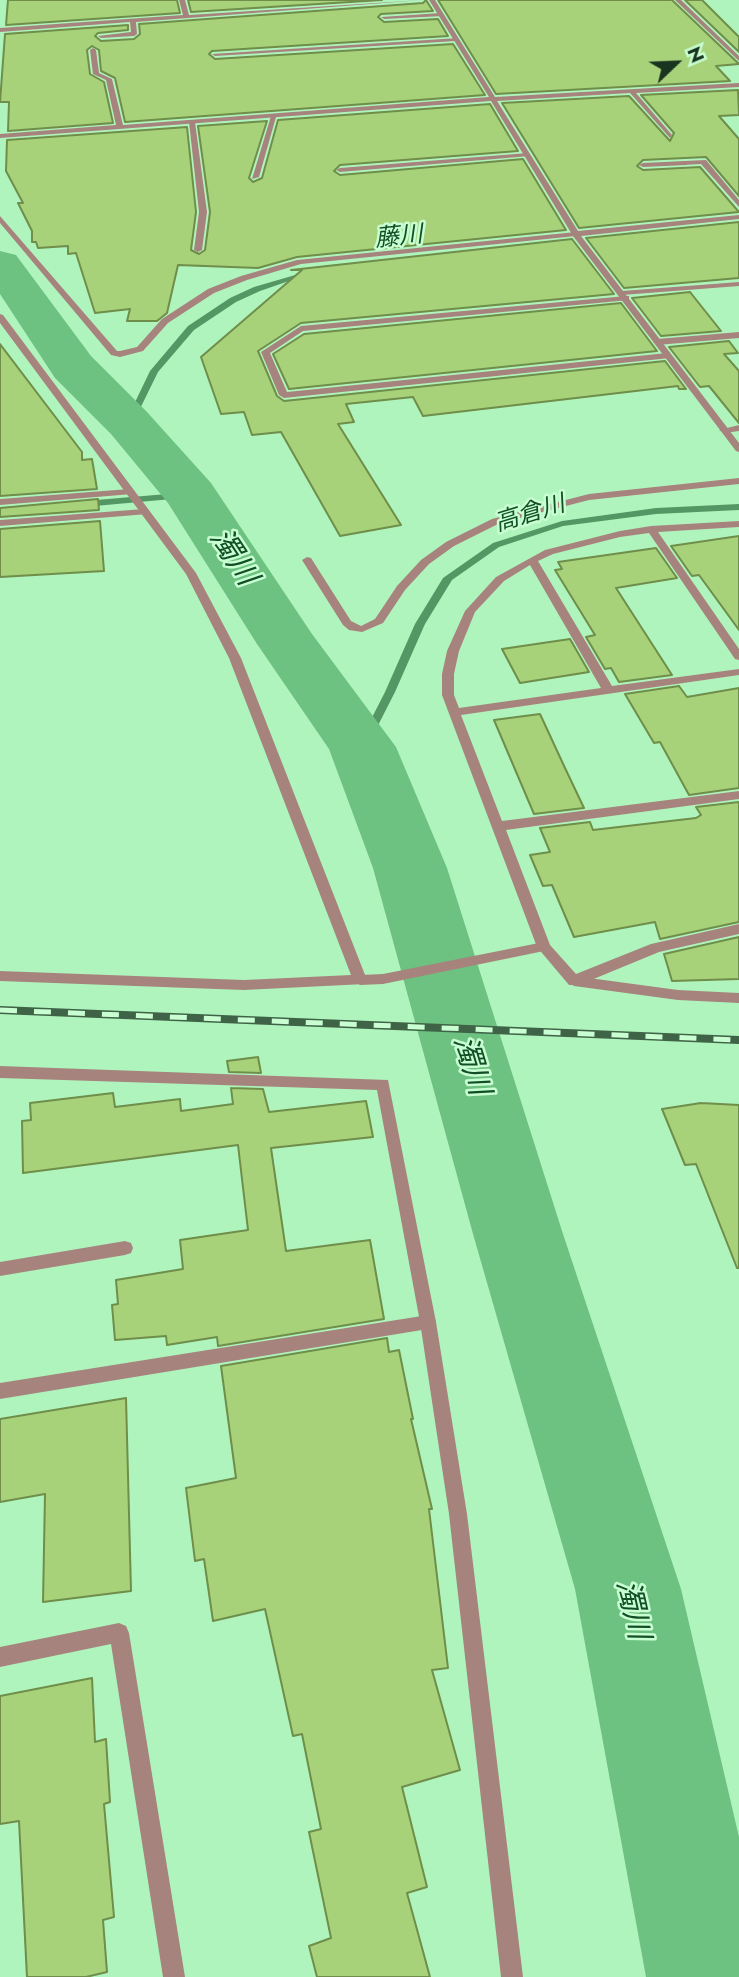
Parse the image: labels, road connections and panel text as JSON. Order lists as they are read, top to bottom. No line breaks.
{"water":["藤川","高倉川","濁川"],"north":"top right"}
